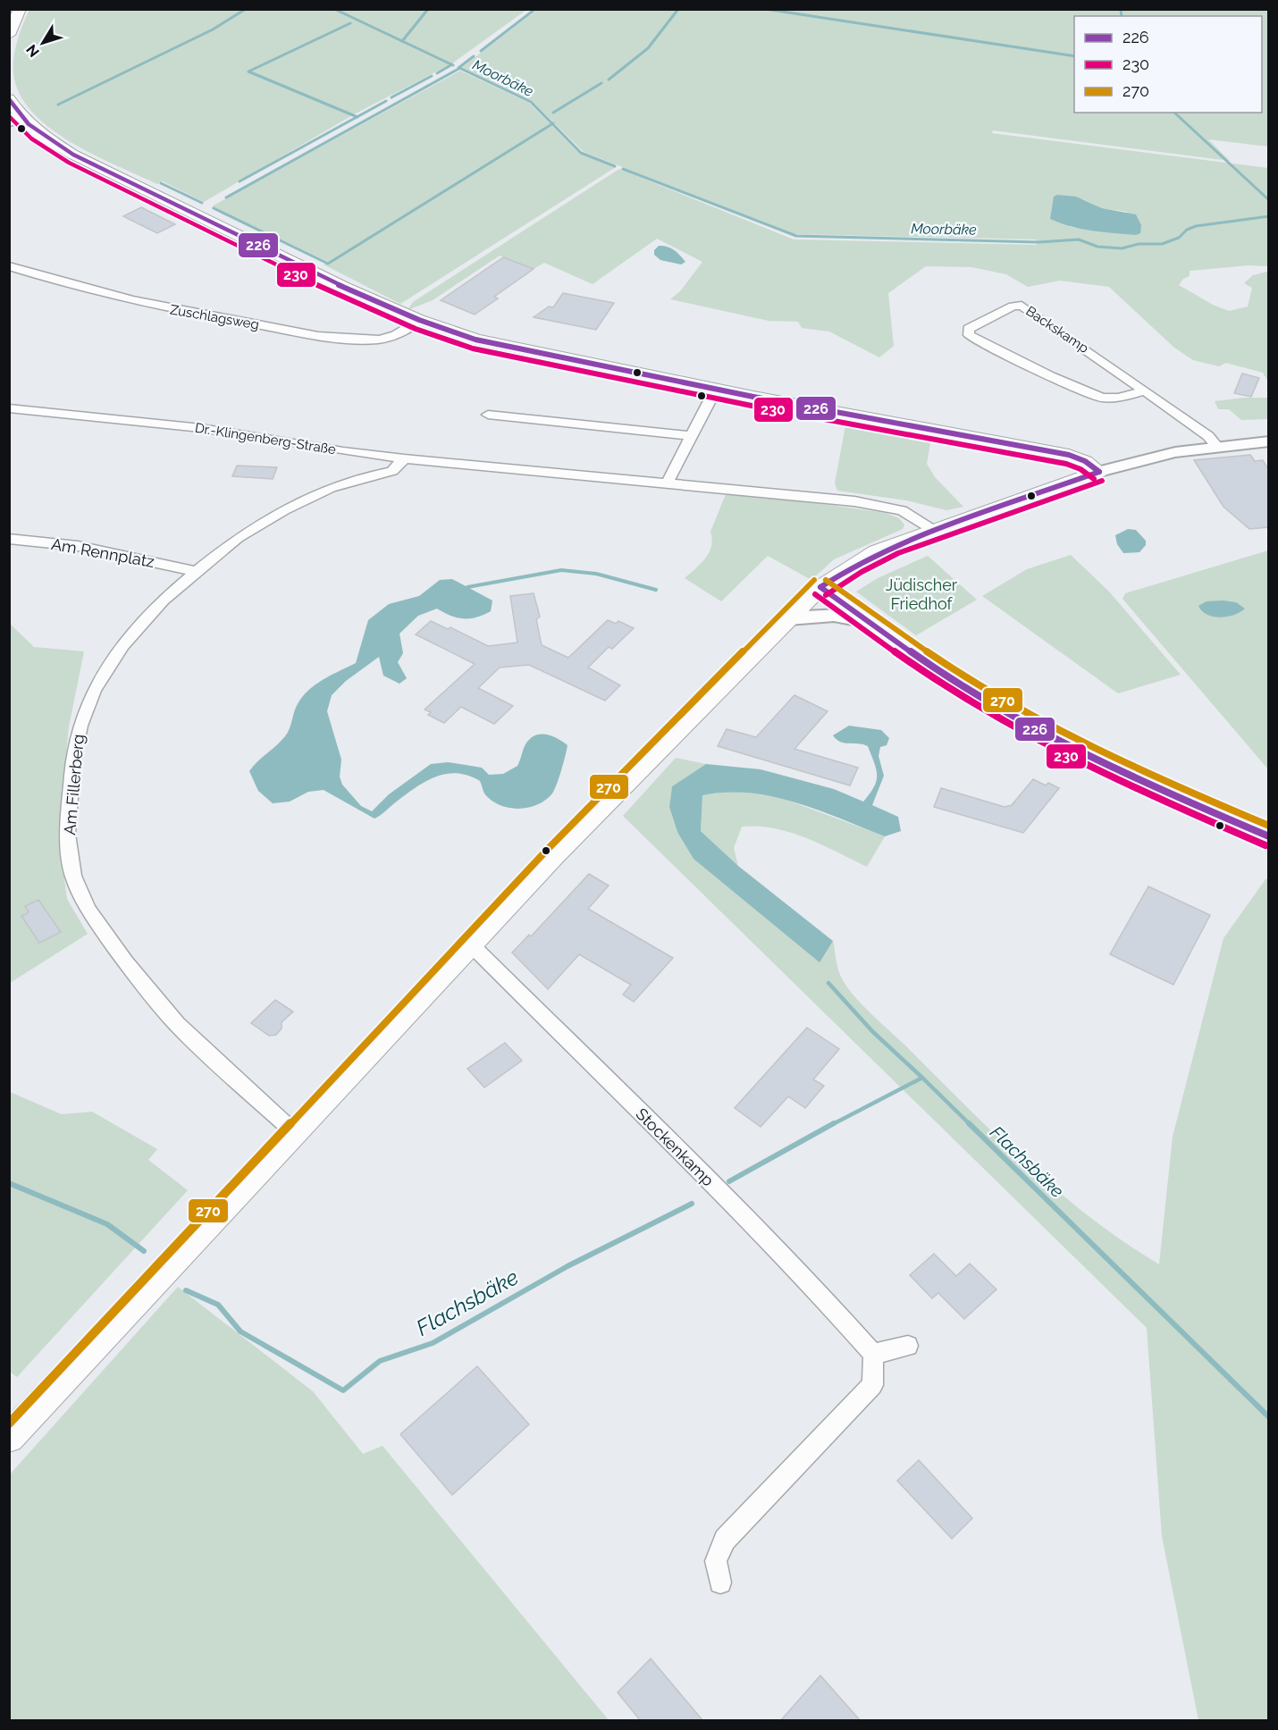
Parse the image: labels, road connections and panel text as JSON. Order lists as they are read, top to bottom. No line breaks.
{"streets":{"street":["Zuschlagsweg","Backskamp","Dr.-Klingenberg-Straße","Am Rennplatz","Am Fillerberg","Stockenkamp"]},"crossings":[["Dr.-Klingenberg-Straße","Am Fillerberg"],["Am Rennplatz","Am Fillerberg"]],"water":["Moorbäke","Flachsbäke"],"parks":["Jüdischer Friedhof"],"lines":["transit line 226","transit line 230","transit line 270"],"legend":["226","230","270"],"north":"bottom left"}
